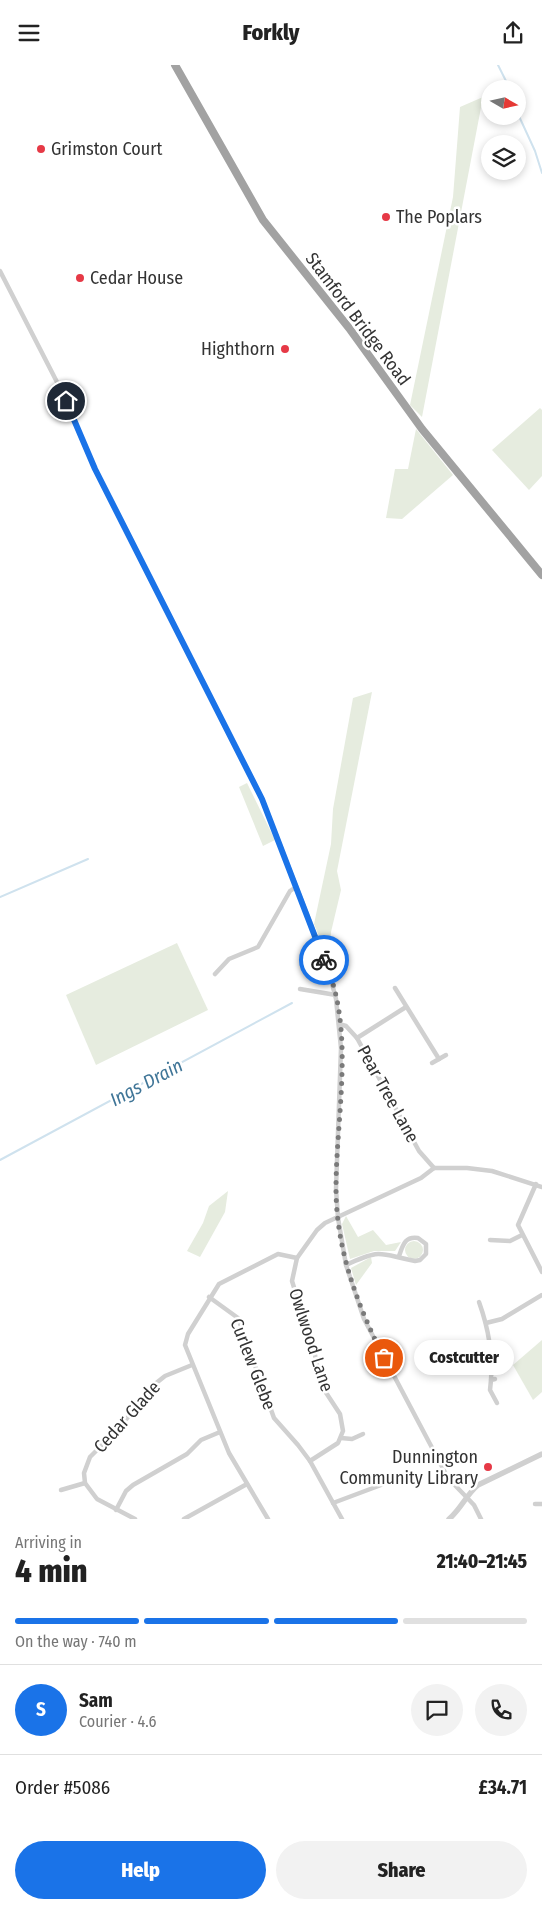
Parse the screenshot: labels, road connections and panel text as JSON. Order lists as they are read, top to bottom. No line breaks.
{"streets":{"highway":["Stamford Bridge Road"],"street":["Pear Tree Lane","Owlwood Lane","Curlew Glebe","Cedar Glade"]},"crossings":[["Pear Tree Lane","Owlwood Lane"]],"water":["Ings Drain"],"places":["Grimston Court","The Poplars","Cedar House","Highthorn","Costcutter","Dunnington Community Library"],"north":"right","page":{"header":"Forkly","bubble":"Costcutter","heading":["4 min","Arriving in","21:40–21:45"],"panel":["Sam","Courier · 4.6","Order #5086","£34.71"],"bar":"On the way · 740 m","round":"S","buttons":["Help","Share"]}}
